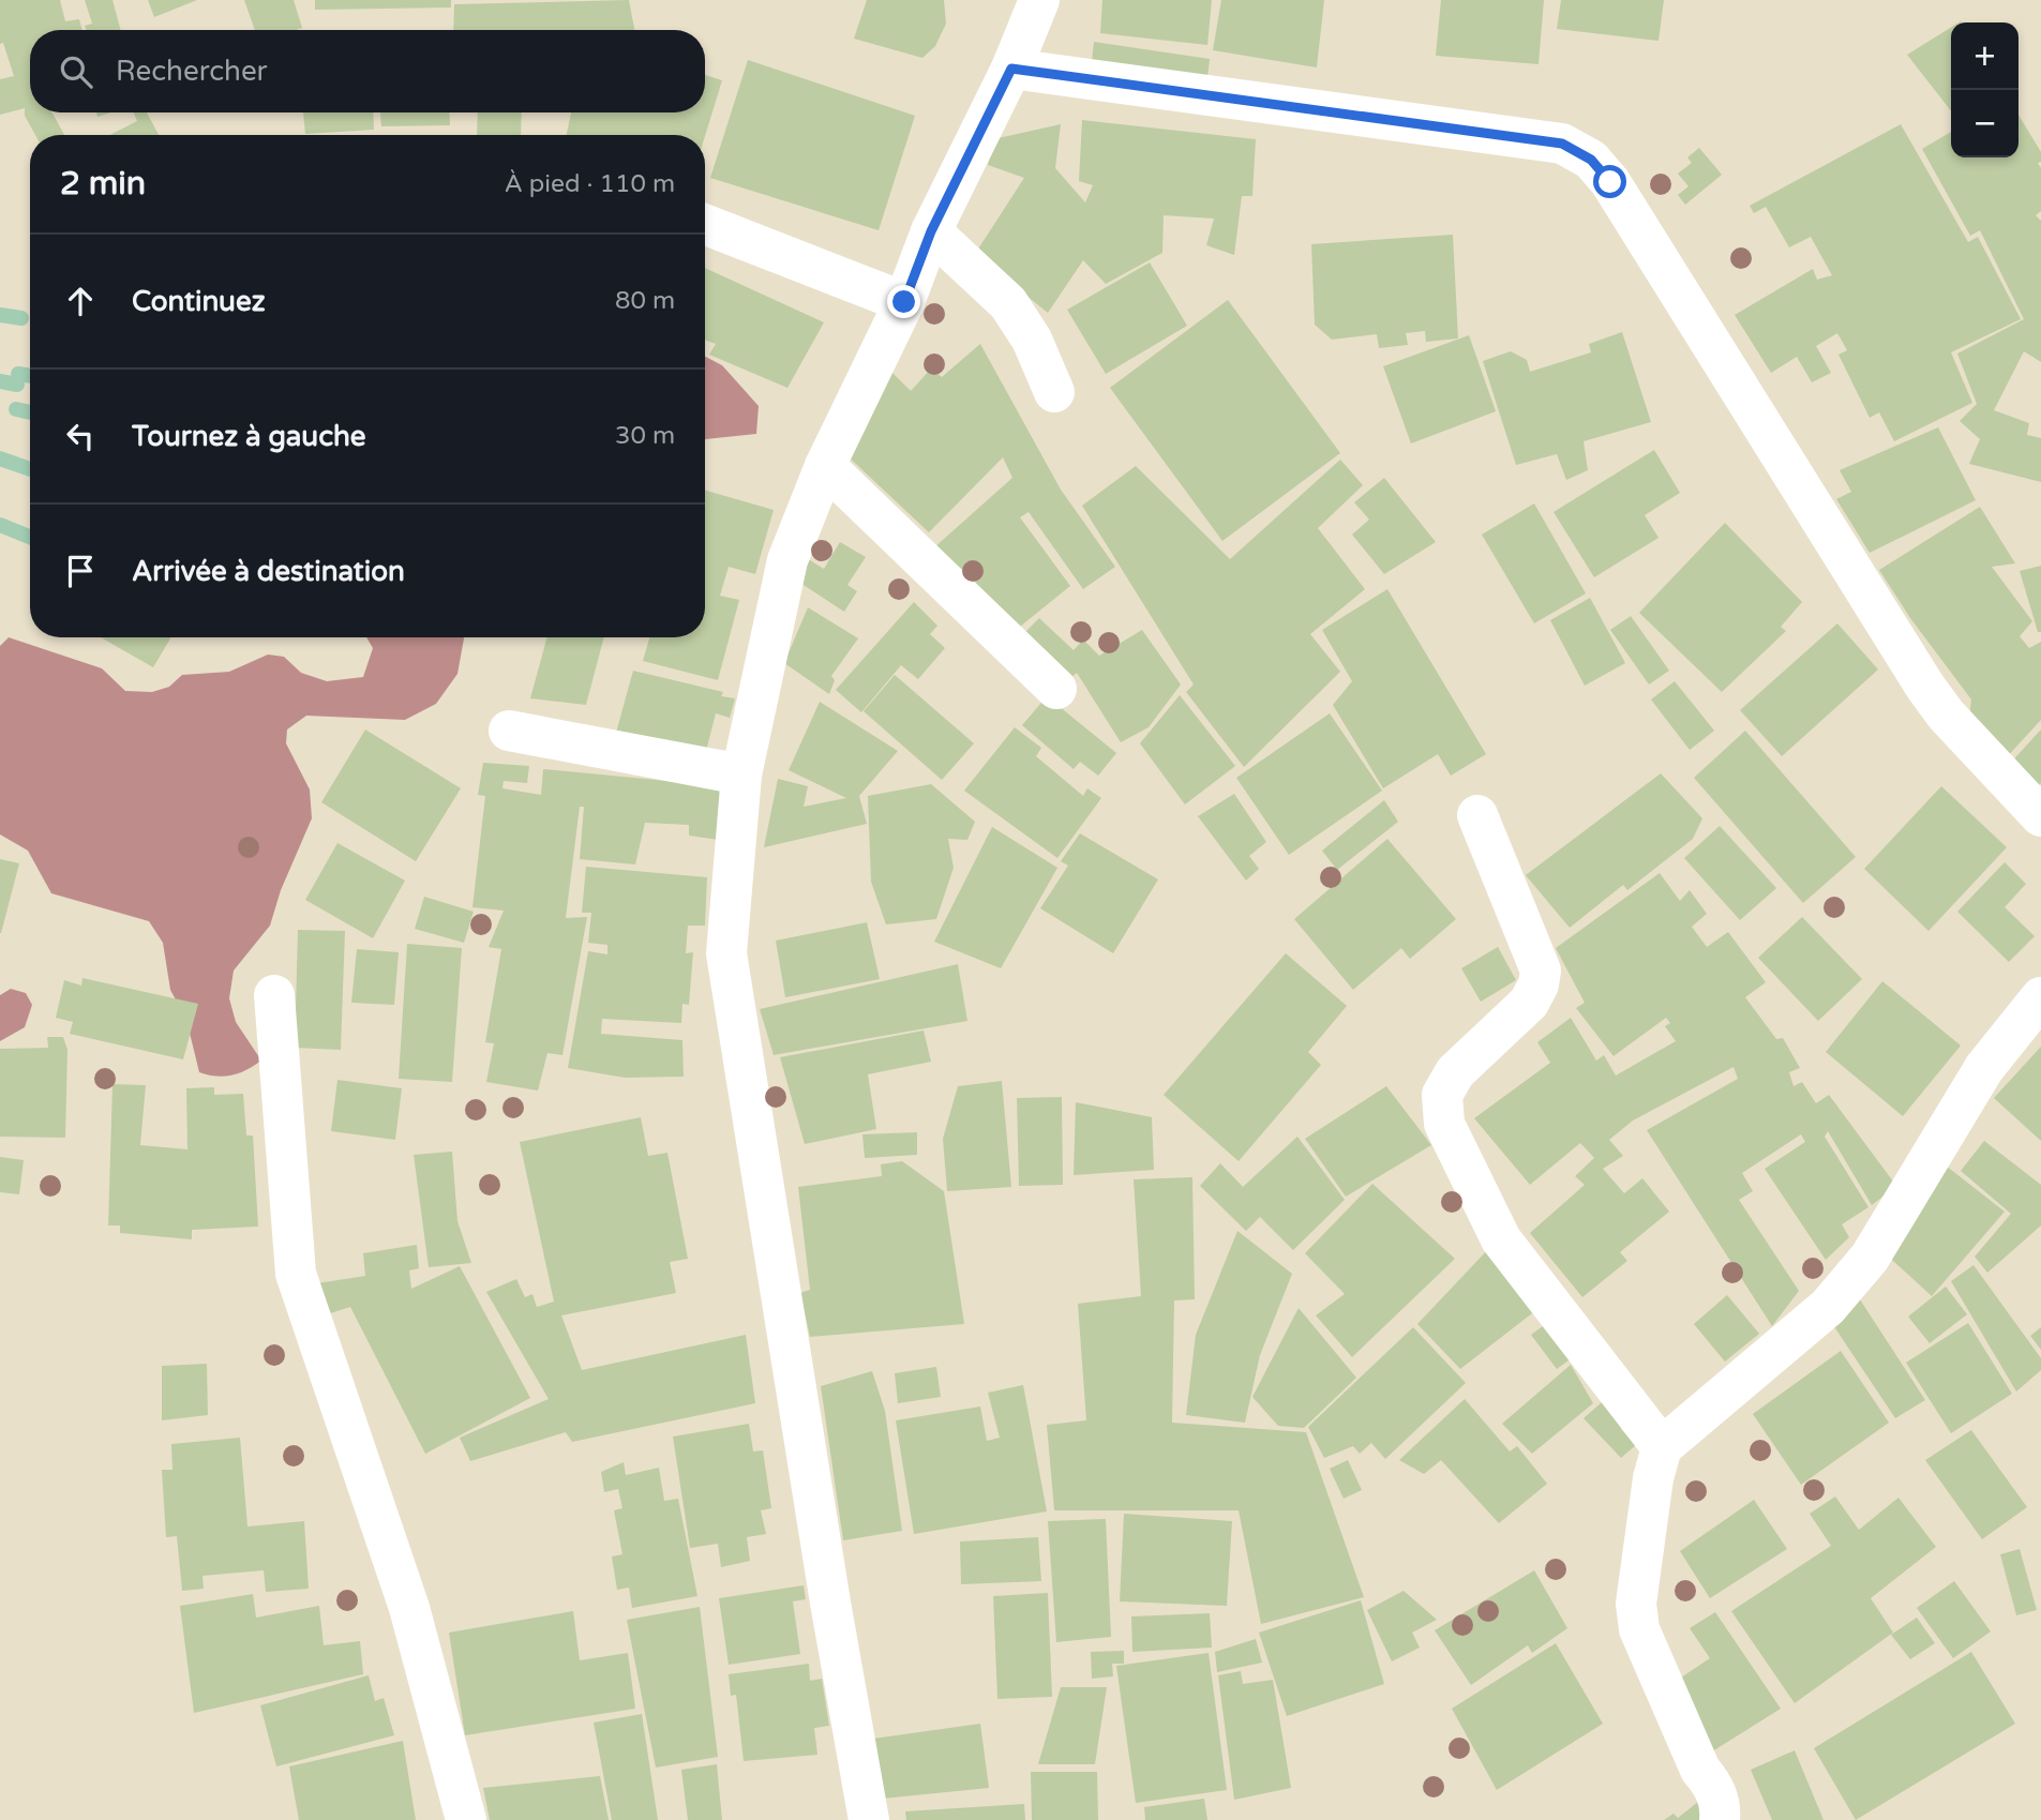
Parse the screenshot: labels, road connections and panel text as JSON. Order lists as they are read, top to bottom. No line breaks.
{"page":{"map_buttons":["+","−"],"search":"Rechercher","heading":["2 min","À pied · 110 m"],"list":[["Continuez","80 m"],["Tournez à gauche","30 m"],"Arrivée à destination"]}}
